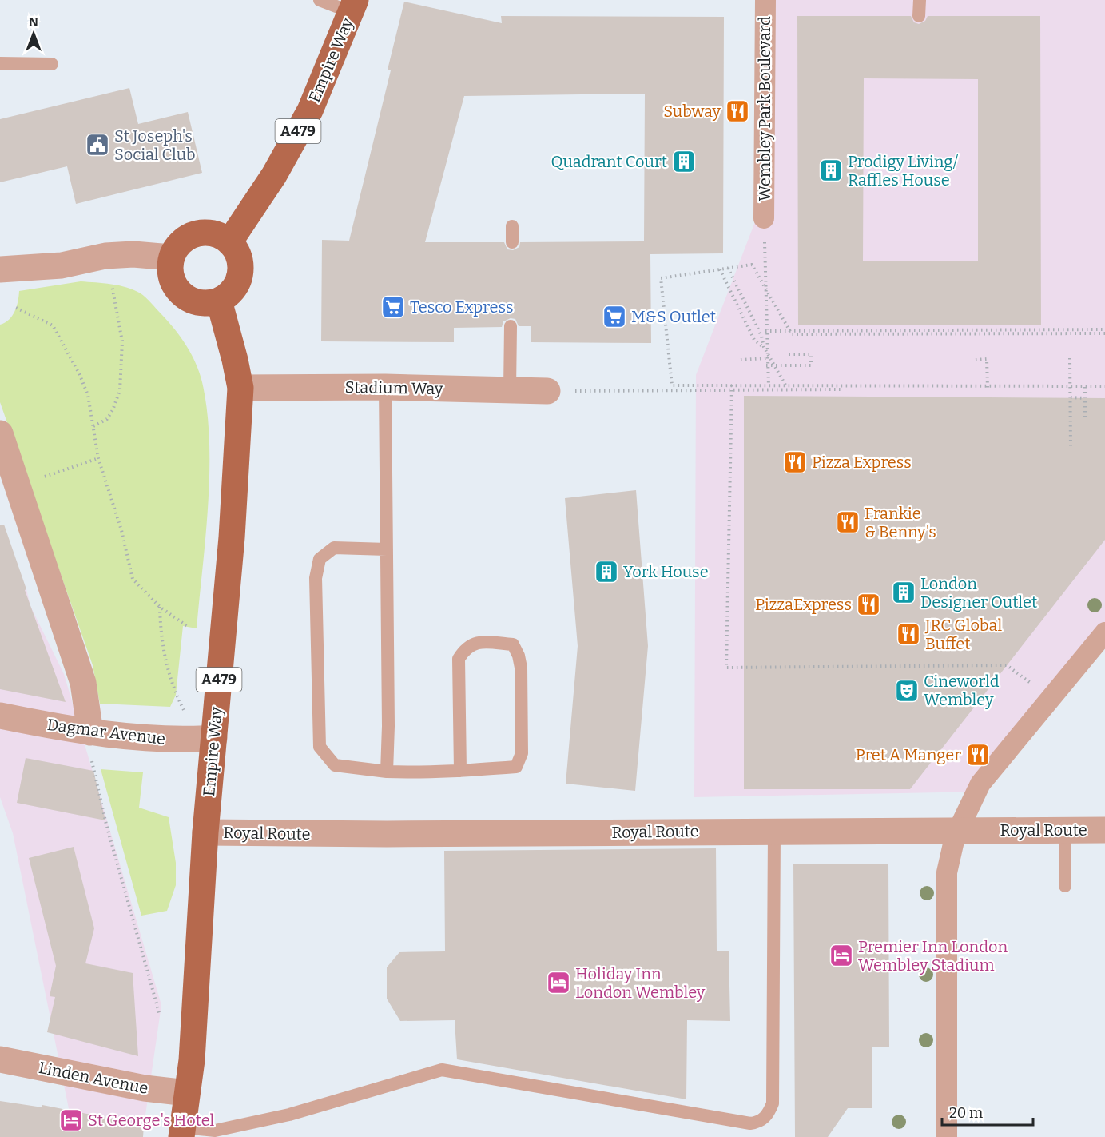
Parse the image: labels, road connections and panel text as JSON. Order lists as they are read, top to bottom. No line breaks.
{"streets":{"main road":["Empire Way","A479"],"street":["Wembley Park Boulevard","Stadium Way","Dagmar Avenue","Royal Route","Linden Avenue"]},"crossings":[["Empire Way","A479"],["Empire Way","Stadium Way"],["Empire Way","Dagmar Avenue"],["Empire Way","Royal Route"],["Empire Way","Linden Avenue"],["A479","Linden Avenue"]],"places":{"restaurant":["Subway","Pizza Express","Frankie & Benny's","PizzaExpress","JRC Global Buffet","Pret A Manger"],"public building":["St Joseph's Social Club"],"building":["Quadrant Court","Prodigy Living/ Raffles House","York House","London Designer Outlet"],"supermarket":["Tesco Express","M&S Outlet"],"theatre":["Cineworld Wembley"],"hotel":["Premier Inn London Wembley Stadium","Holiday Inn London Wembley","St George's Hotel"]},"scale_bar":"20 m","north":"top"}
